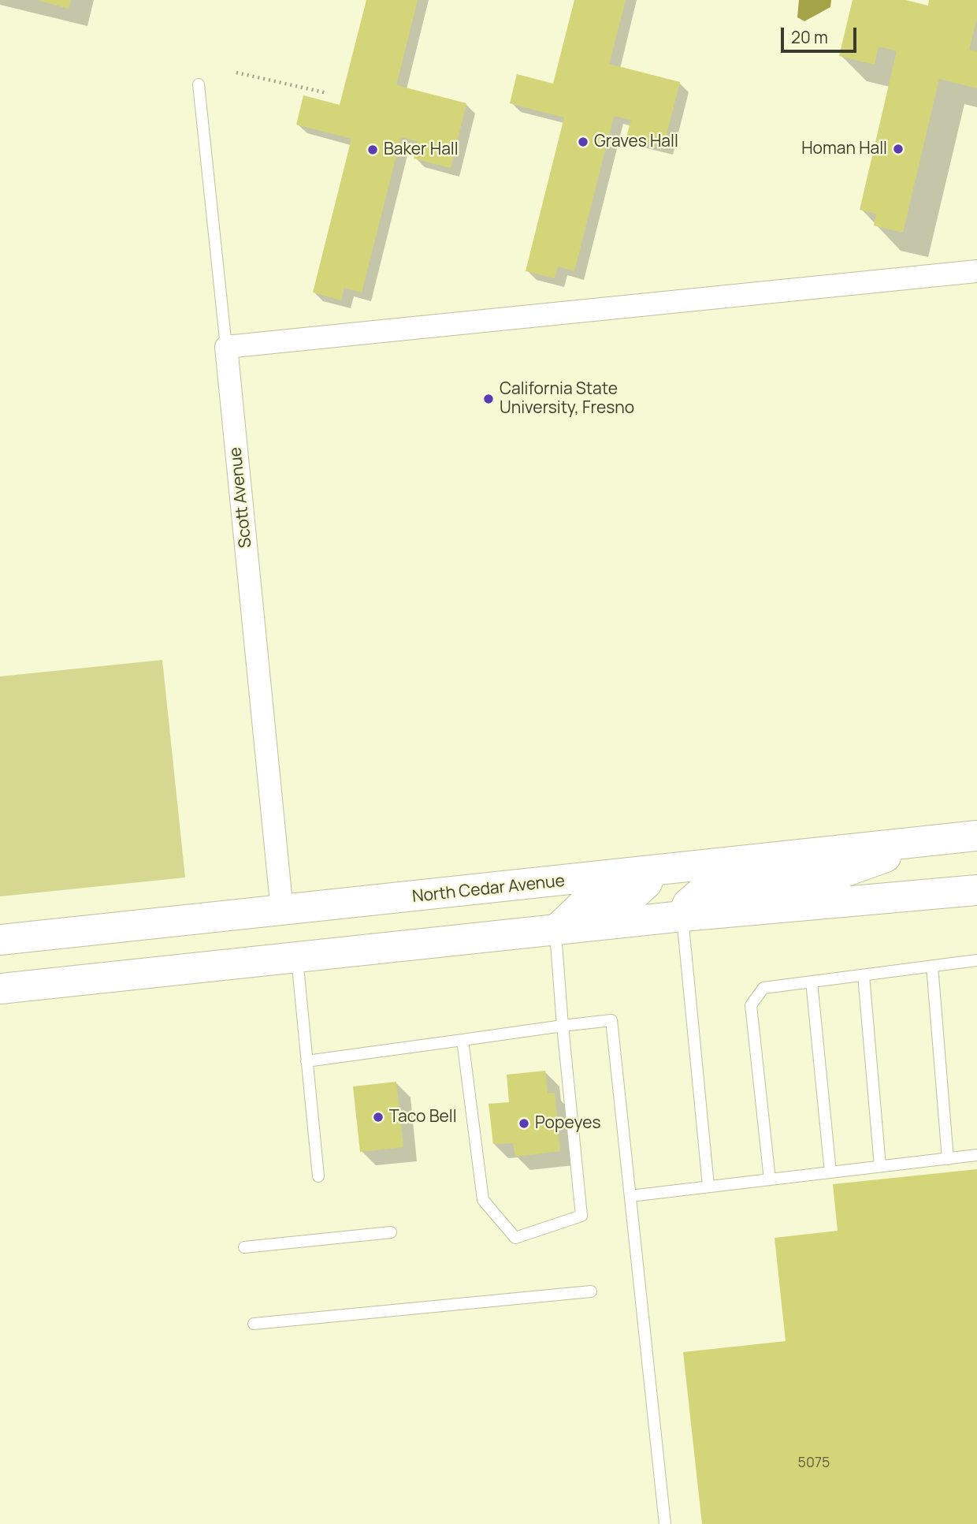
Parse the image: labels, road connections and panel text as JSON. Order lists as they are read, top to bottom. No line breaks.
{"streets":{"main road":["North Cedar Avenue"],"street":["Scott Avenue"]},"crossings":[["Scott Avenue","North Cedar Avenue"]],"places":["Graves Hall","Homan Hall","Baker Hall","California State University, Fresno","Taco Bell","Popeyes"],"house_numbers":["5075"],"scale_bar":"20 m"}
